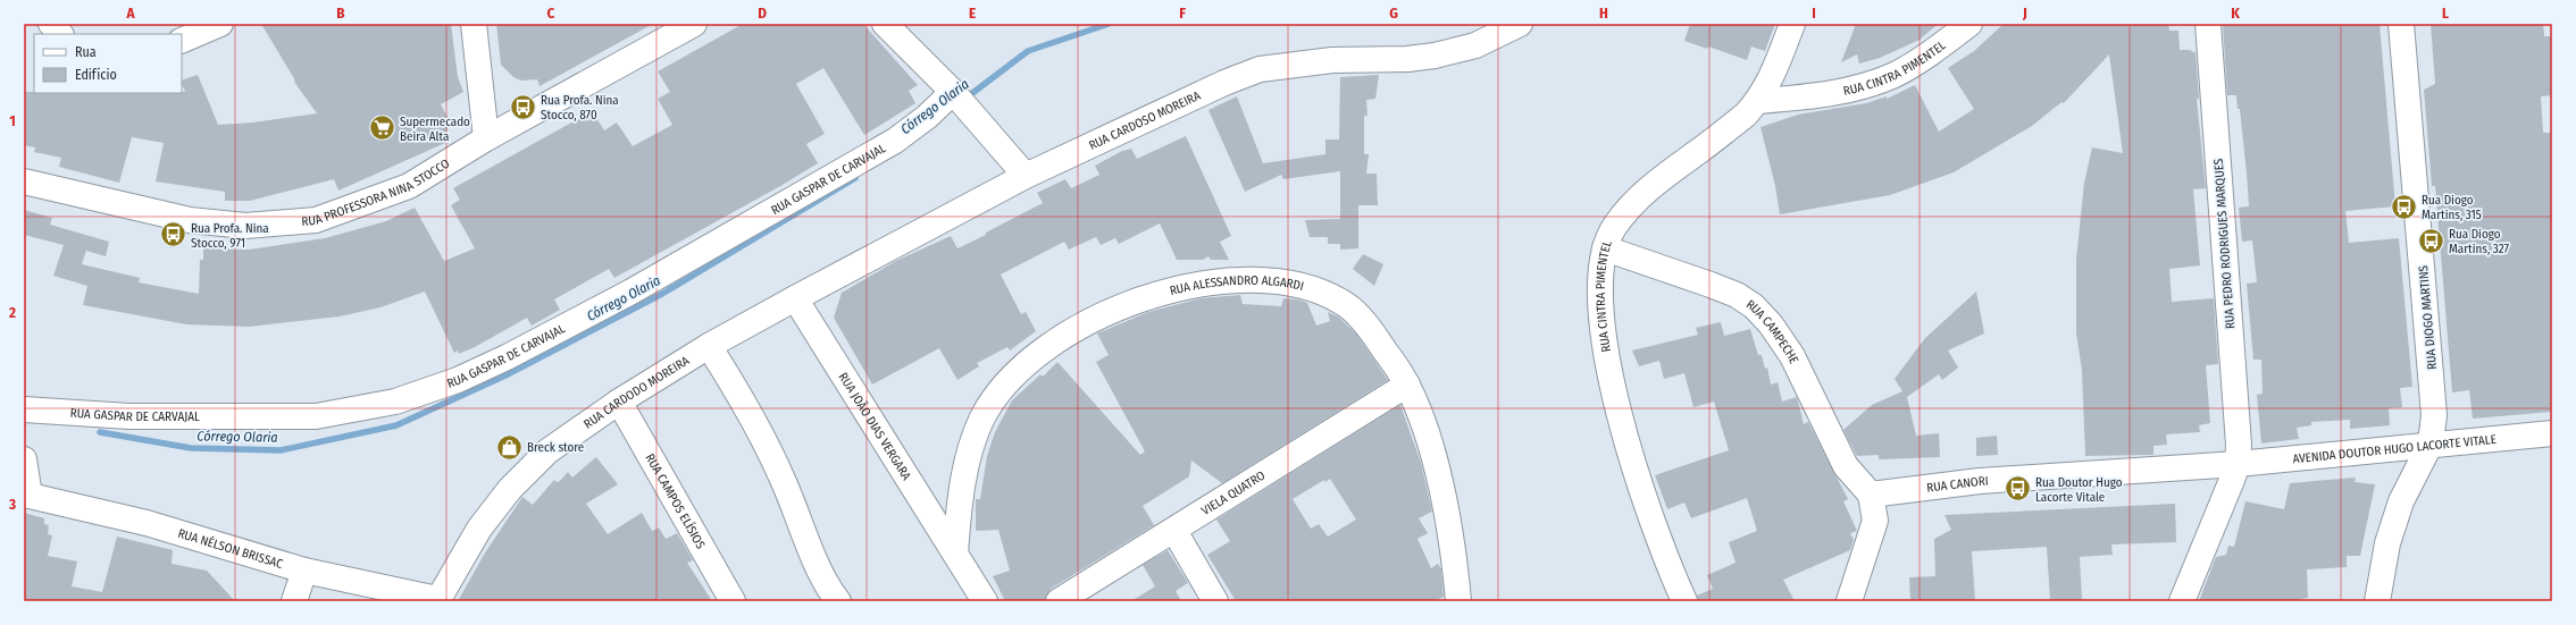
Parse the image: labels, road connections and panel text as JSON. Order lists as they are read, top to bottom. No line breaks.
{"streets":{"street":["RUA CINTRA PIMENTEL","RUA CARDOSO MOREIRA","RUA GASPAR DE CARVAJAL","RUA PROFESSORA NINA STOCCO","RUA PEDRO RODRIGUES MARQUES","RUA ALESSANDRO ALGARDI","RUA DIOGO MARTINS","RUA CAMPECHE","RUA CARDODO MOREIRA","RUA JOÃO DIAS VERGARA","AVENIDA DOUTOR HUGO LACORTE VITALE","RUA CANORI","VIELA QUATRO","RUA CAMPOS ELÍSIOS","RUA NÉLSON BRISSAC"]},"crossings":[["RUA CINTRA PIMENTEL","RUA CAMPECHE"],["RUA CARDOSO MOREIRA","RUA CARDODO MOREIRA"],["RUA CARDOSO MOREIRA","RUA JOÃO DIAS VERGARA"],["RUA PEDRO RODRIGUES MARQUES","AVENIDA DOUTOR HUGO LACORTE VITALE"],["RUA PEDRO RODRIGUES MARQUES","RUA CANORI"],["RUA ALESSANDRO ALGARDI","RUA JOÃO DIAS VERGARA"],["RUA ALESSANDRO ALGARDI","VIELA QUATRO"],["RUA DIOGO MARTINS","AVENIDA DOUTOR HUGO LACORTE VITALE"],["RUA CAMPECHE","RUA CANORI"],["RUA CARDODO MOREIRA","RUA JOÃO DIAS VERGARA"],["RUA CARDODO MOREIRA","RUA CAMPOS ELÍSIOS"],["RUA CARDODO MOREIRA","RUA NÉLSON BRISSAC"],["AVENIDA DOUTOR HUGO LACORTE VITALE","RUA CANORI"]],"water":["Córrego Olaria"],"places":{"bus stop":["Rua Profa. Nina Stocco, 870","Rua Diogo Martins, 315","Rua Profa. Nina Stocco, 971","Rua Diogo Martins, 327","Rua Doutor Hugo Lacorte Vitale"],"supermarket":["Supermecado Beira Alta"],"shop":["Breck store"]},"legend":["Rua","Edifício"],"grid":{"columns":["A","B","C","D","E","F","G","H","I","J","K","L"],"rows":["1","2","3"]}}
